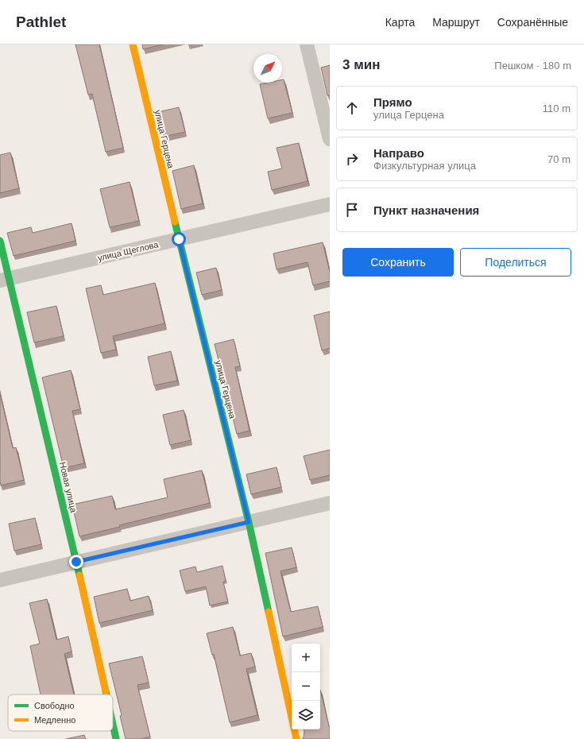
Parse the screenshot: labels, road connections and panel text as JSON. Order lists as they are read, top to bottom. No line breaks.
{"streets":{"street":["улица Герцена","улица Щеглова","Новая улица"]},"crossings":[["улица Герцена","улица Щеглова"],["улица Щеглова","Новая улица"]],"legend":["Свободно","Медленно"],"north":"top right","page":{"header":"Pathlet","nav":["Карта","Маршрут","Сохранённые"],"heading":["3 мин","Пешком · 180 m"],"list":[["Прямо","улица Герцена","110 m"],["Направо","Физкультурная улица","70 m"],"Пункт назначения"],"buttons":["Сохранить","Поделиться"],"map_buttons":["+","−"]}}
